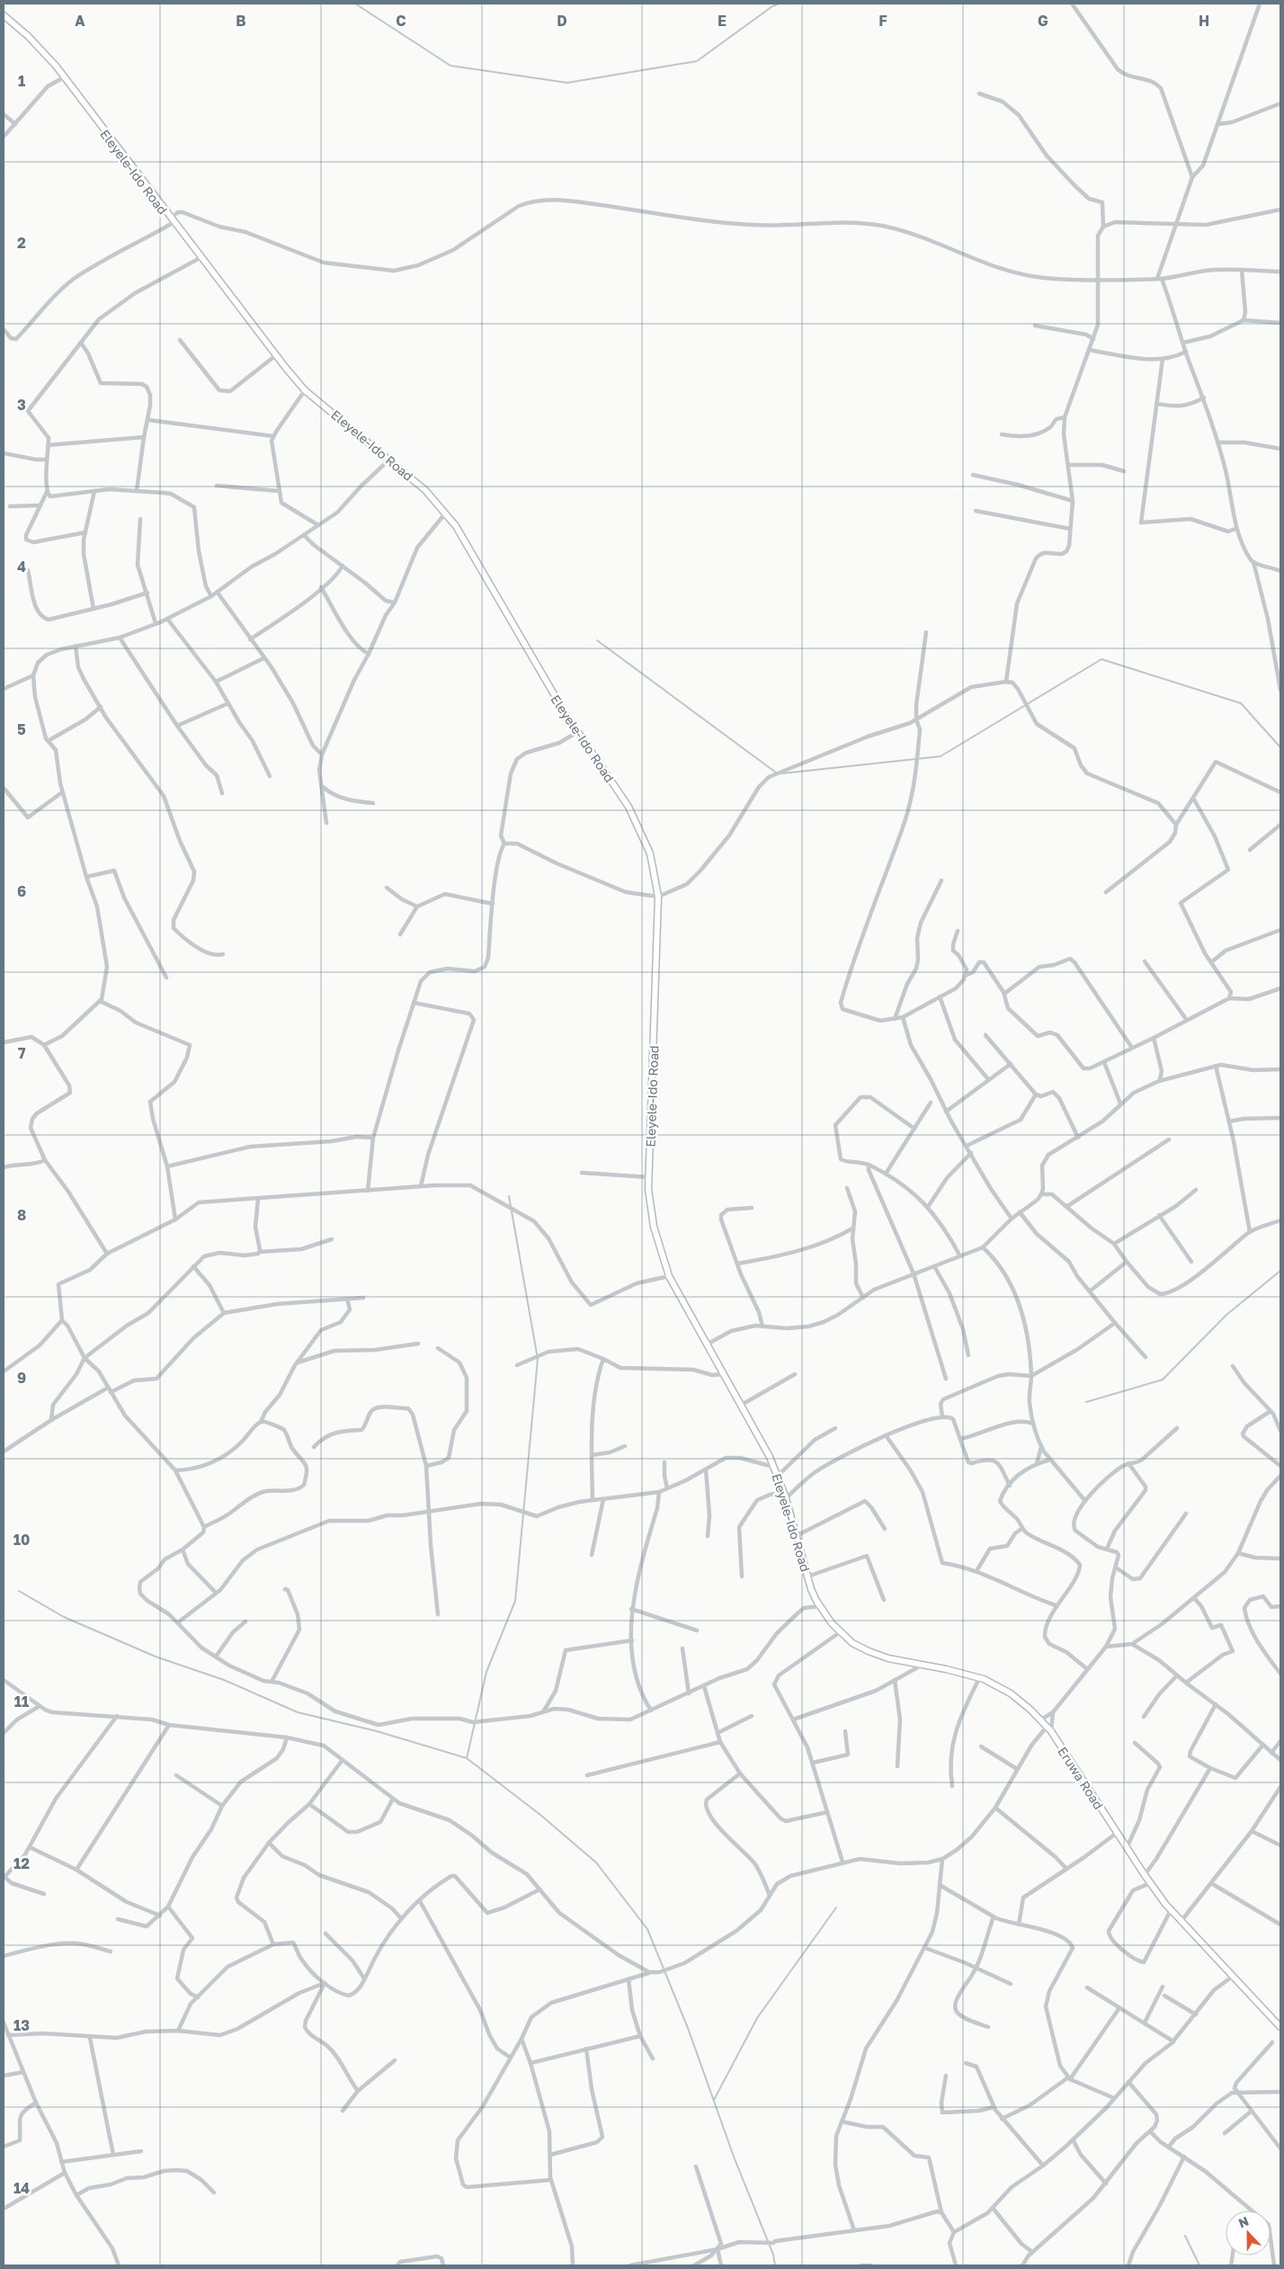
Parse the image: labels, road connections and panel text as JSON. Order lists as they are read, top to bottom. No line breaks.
{"streets":{"main road":["Eleyele-Ido Road","Eruwa Road"]},"crossings":[["Eleyele-Ido Road","Eruwa Road"]],"north":"top","grid":{"columns":["A","B","C","D","E","F","G","H"],"rows":["1","2","3","4","5","6","7","8","9","10","11","12","13","14"]}}
